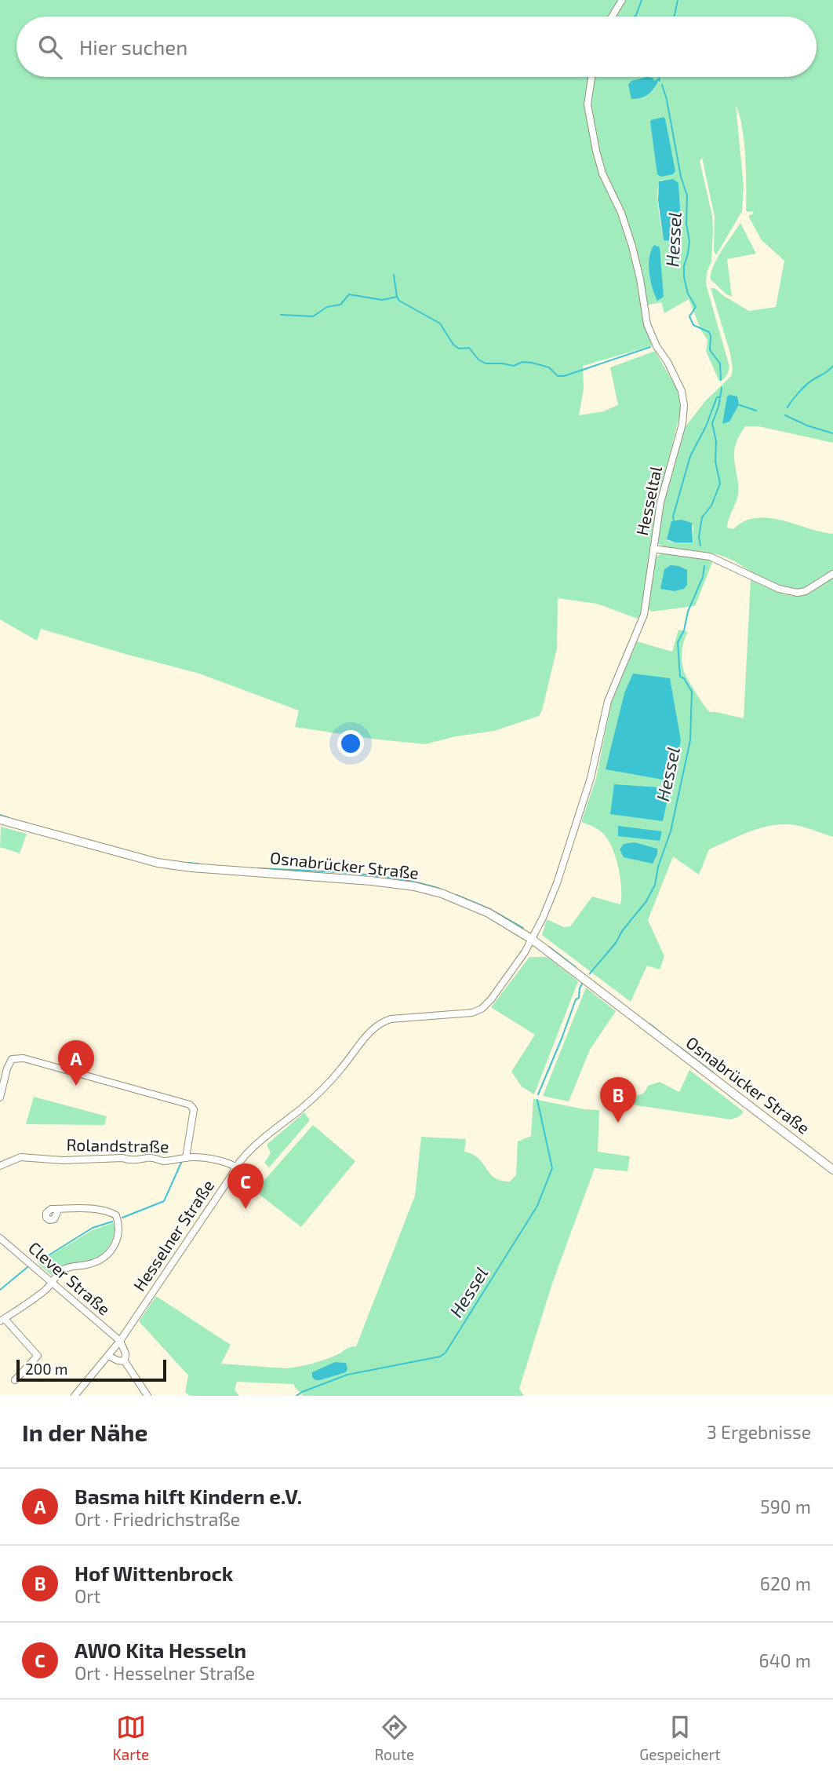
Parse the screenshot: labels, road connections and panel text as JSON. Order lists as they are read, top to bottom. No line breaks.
{"streets":{"main road":["Osnabrücker Straße"],"street":["Hesseltal","Rolandstraße","Hesselner Straße","Clever Straße"]},"crossings":[["Hesseltal","Osnabrücker Straße"],["Hesseltal","Hesselner Straße"],["Osnabrücker Straße","Hesselner Straße"],["Rolandstraße","Hesselner Straße"],["Hesselner Straße","Clever Straße"]],"water":["Hessel"],"scale_bar":"200 m","page":{"search":"Hier suchen","pins":["A","B","C"],"scale":"200 m","heading":["In der Nähe","3 Ergebnisse"],"list":[{"mark":"A","name":"Basma hilft Kindern e.V.","note":"Ort · Friedrichstraße","value":"590 m"},{"mark":"B","name":"Hof Wittenbrock","note":"Ort","value":"620 m"},{"mark":"C","name":"AWO Kita Hesseln","note":"Ort · Hesselner Straße","value":"640 m"}],"nav":["Karte","Route","Gespeichert"]}}
